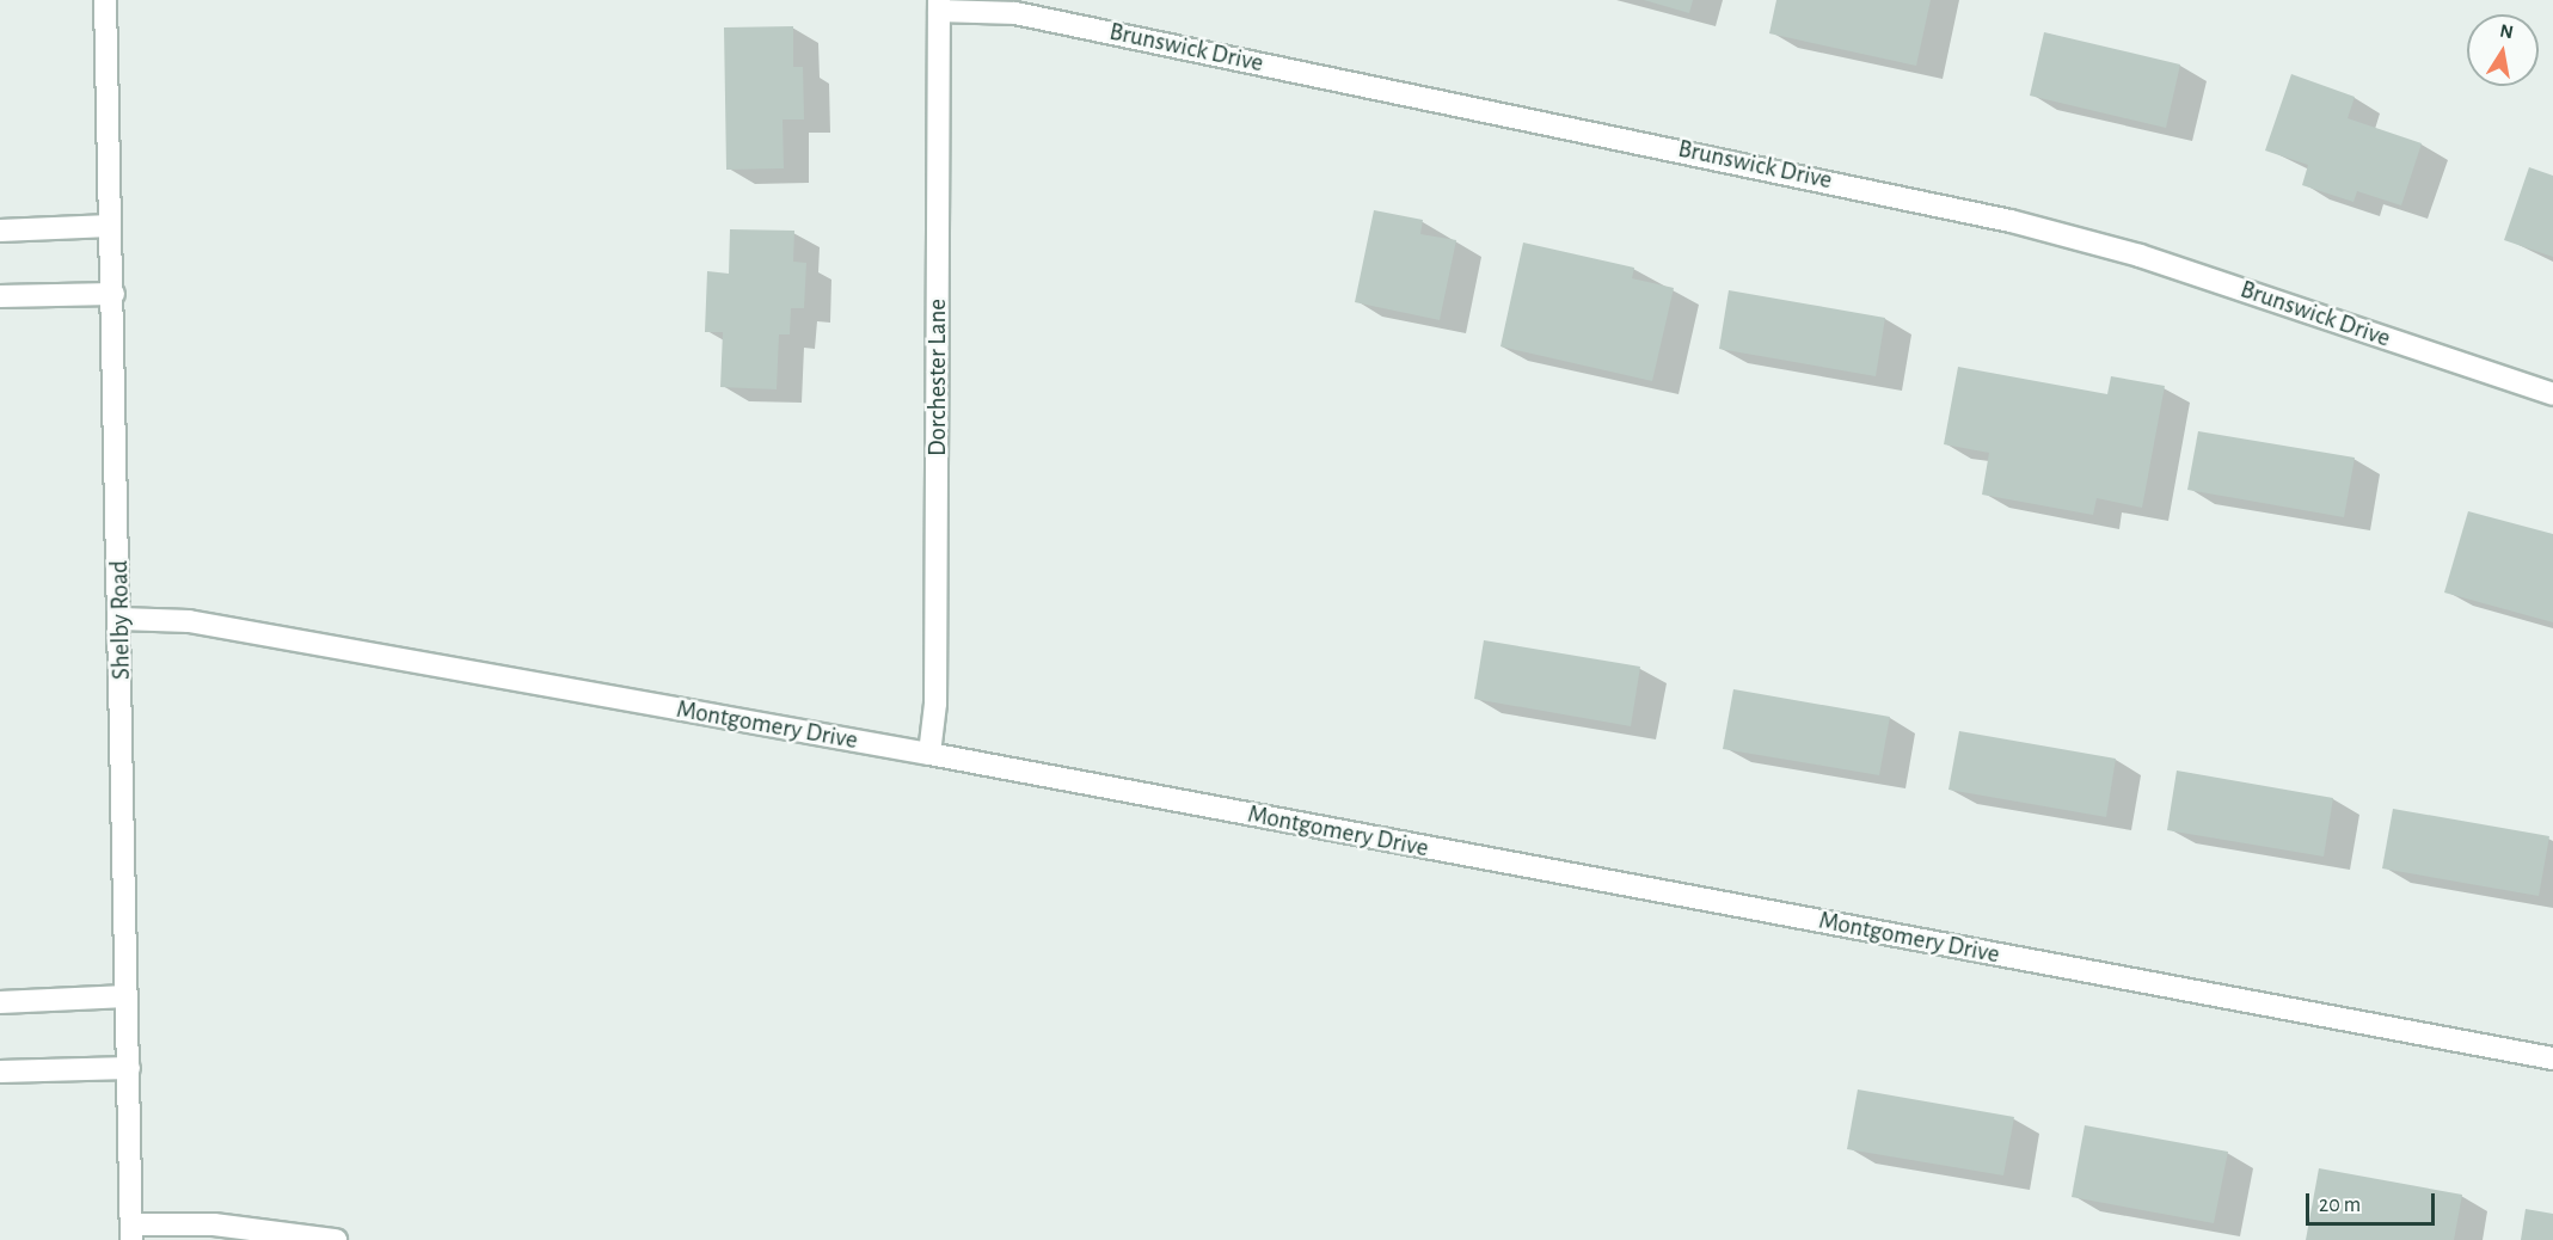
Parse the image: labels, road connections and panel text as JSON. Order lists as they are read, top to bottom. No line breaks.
{"streets":{"street":["Brunswick Drive","Dorchester Lane","Shelby Road","Montgomery Drive"]},"crossings":[["Brunswick Drive","Dorchester Lane"],["Dorchester Lane","Montgomery Drive"],["Shelby Road","Montgomery Drive"]],"scale_bar":"20 m","north":"top"}
